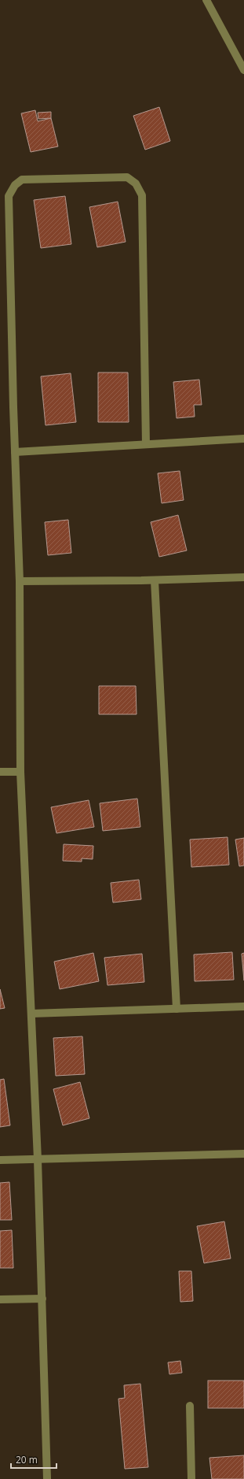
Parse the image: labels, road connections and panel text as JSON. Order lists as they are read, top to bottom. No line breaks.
{"scale_bar":"20 m"}
